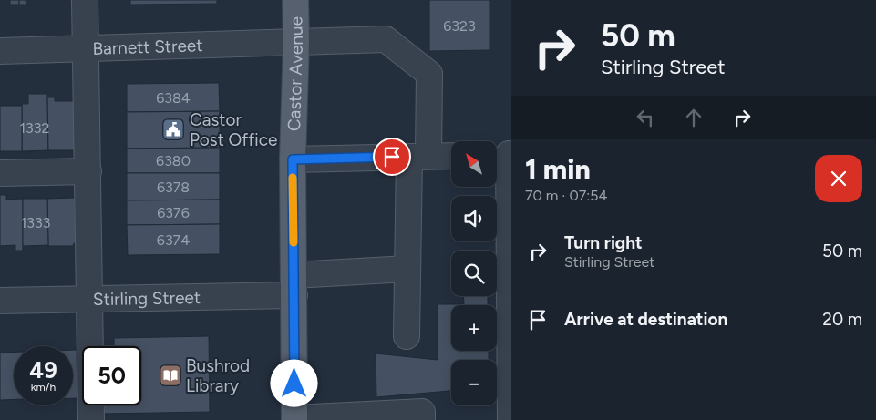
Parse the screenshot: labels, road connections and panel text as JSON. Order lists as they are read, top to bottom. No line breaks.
{"streets":{"main road":["Castor Avenue"],"street":["Barnett Street","Stirling Street"]},"crossings":[["Barnett Street","Castor Avenue"],["Castor Avenue","Stirling Street"]],"places":{"public building":["Castor Post Office"],"library":["Bushrod Library"]},"house_numbers":["6323","6384","1332","6380","6378","6376","1333","6374"],"north":"top left","page":{"turn":["50 m","Stirling Street"],"heading":["1 min","70 m · 07:54"],"map_buttons":["+","−"],"list":[{"name":"Turn right","note":"Stirling Street","value":"50 m"},{"name":"Arrive at destination","value":"20 m"}],"speed":"49 km/h","limit":"50"}}
